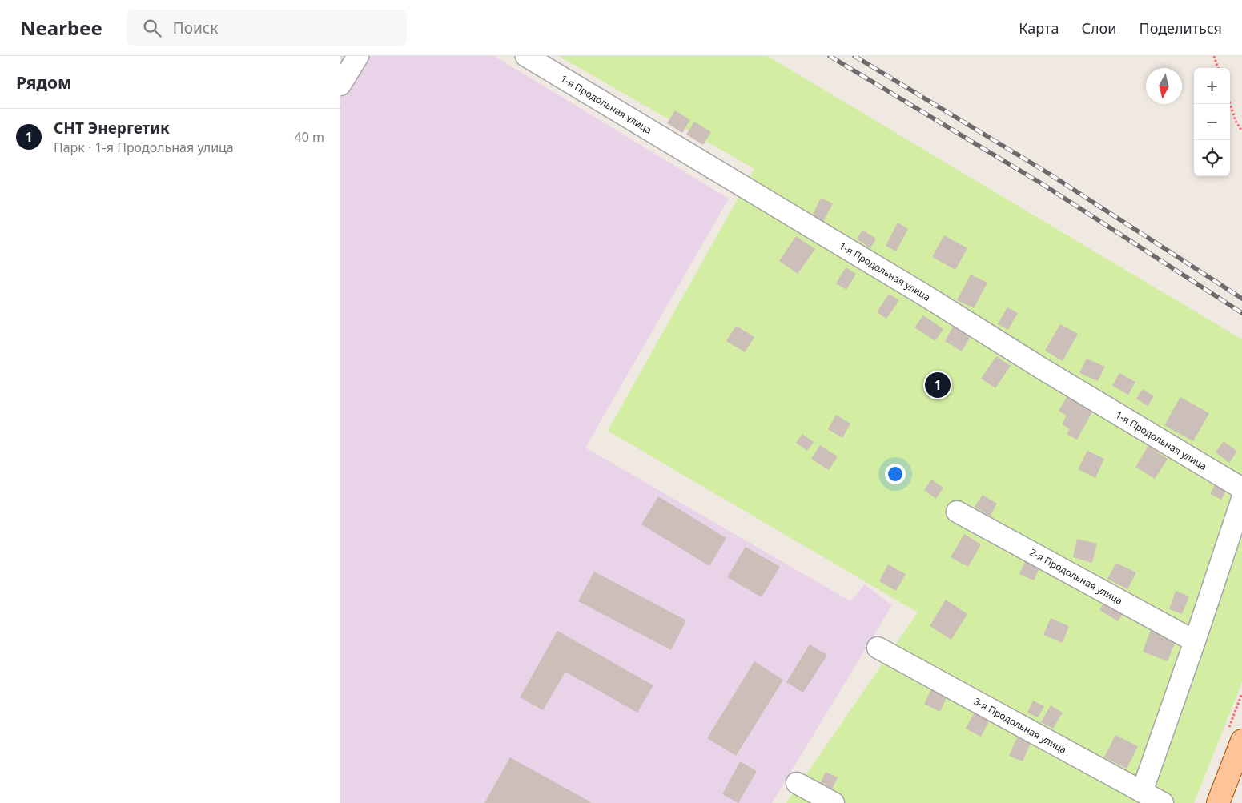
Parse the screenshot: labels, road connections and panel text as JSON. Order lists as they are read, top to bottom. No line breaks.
{"streets":{"street":["1-я Продольная улица","2-я Продольная улица","3-я Продольная улица"]},"north":"bottom","page":{"header":"Nearbee","search":"Поиск","nav":["Карта","Слои","Поделиться"],"heading":"Рядом","map_buttons":["+","−"],"list":[{"mark":"1","name":"СНТ Энергетик","note":"Парк · 1-я Продольная улица","value":"40 m"}],"pins":"1"}}
